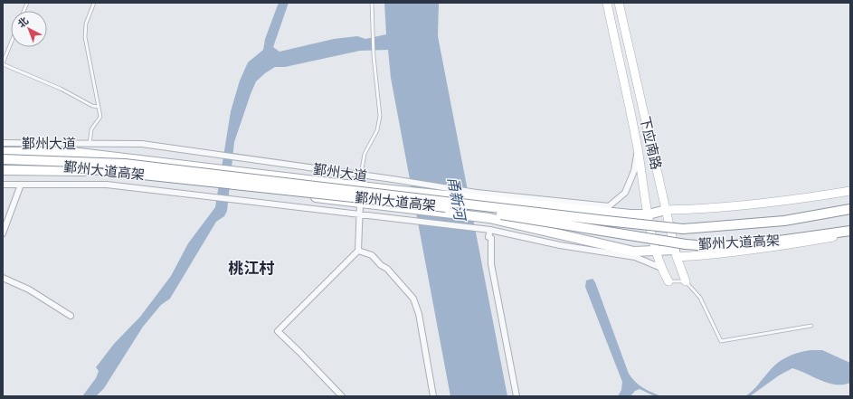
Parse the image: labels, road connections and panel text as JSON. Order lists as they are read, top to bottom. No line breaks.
{"streets":{"main road":["下应南路","鄞州大道","鄞州大道高架"]},"crossings":[["下应南路","鄞州大道"]],"districts":["桃江村"],"water":["甬新河"],"north":"top left"}
